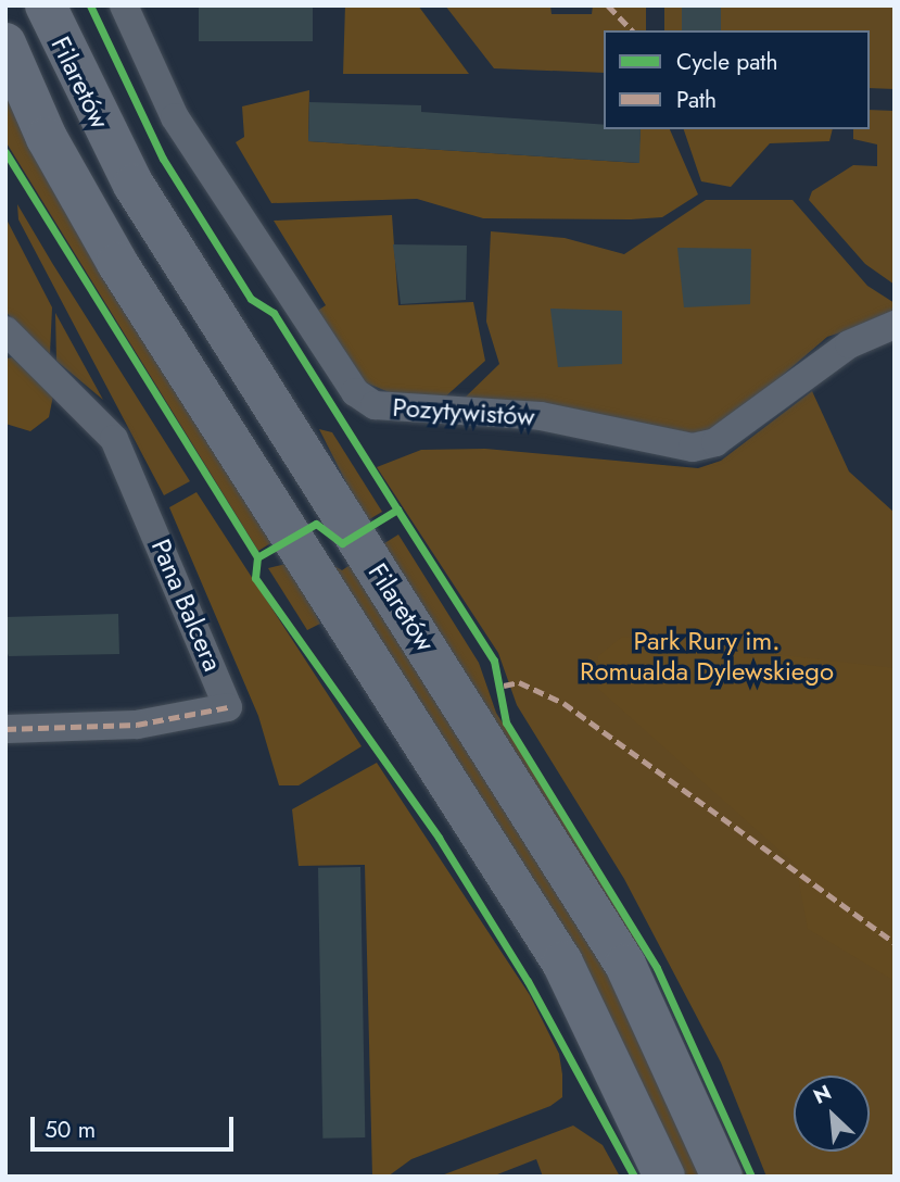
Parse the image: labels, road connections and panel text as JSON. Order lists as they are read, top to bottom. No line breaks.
{"streets":{"main road":["Filaretów"],"street":["Pozytywistów","Pana Balcera"]},"parks":["Park Rury im. Romualda Dylewskiego"],"legend":["Cycle path","Path"],"scale_bar":"50 m","north":"top left"}
